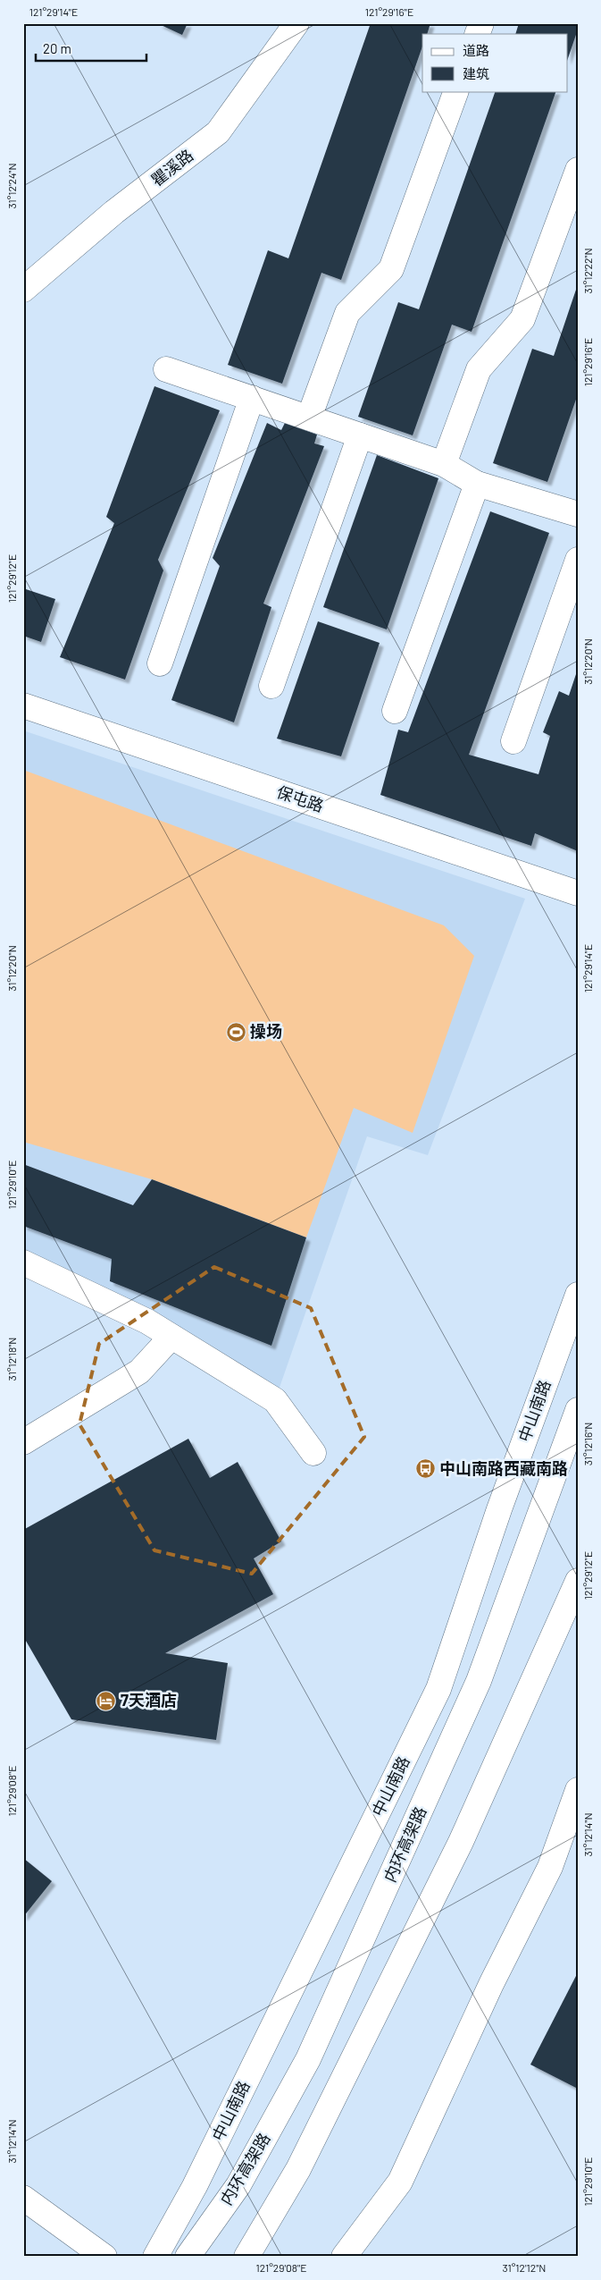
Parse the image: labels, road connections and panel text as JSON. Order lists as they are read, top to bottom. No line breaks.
{"streets":{"main road":["瞿溪路","保屯路","中山南路","内环高架路"]},"places":{"sports":["操场"],"bus stop":["中山南路西藏南路"],"hotel":["7天酒店"]},"legend":["道路","建筑"],"scale_bar":"20 m","coordinates":["121°29'14\"E","121°29'16\"E","31°12'24\"N","31°12'22\"N","121°29'12\"E","31°12'20\"N","121°29'10\"E","31°12'18\"N","31°12'16\"N","121°29'08\"E","31°12'14\"N","31°12'12\"N"]}
